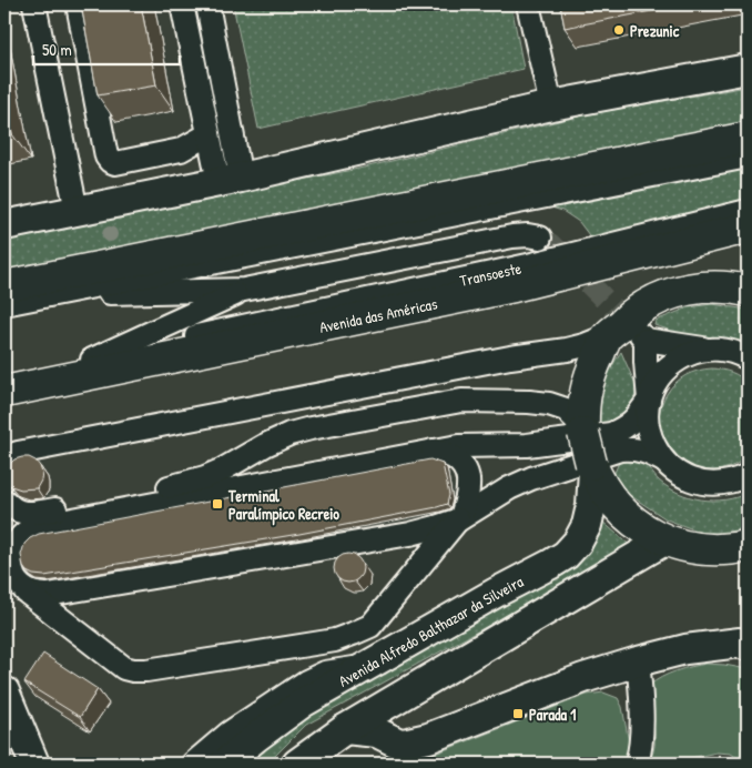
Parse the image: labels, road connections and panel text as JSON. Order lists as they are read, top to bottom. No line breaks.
{"streets":{"highway":["Avenida das Américas"],"main road":["Avenida Alfredo Balthazar da Silveira"],"street":["Transoeste"]},"places":{"other":["Prezunic"],"transit":["Terminal Paralímpico Recreio","Parada 1"]},"scale_bar":"50 m"}
